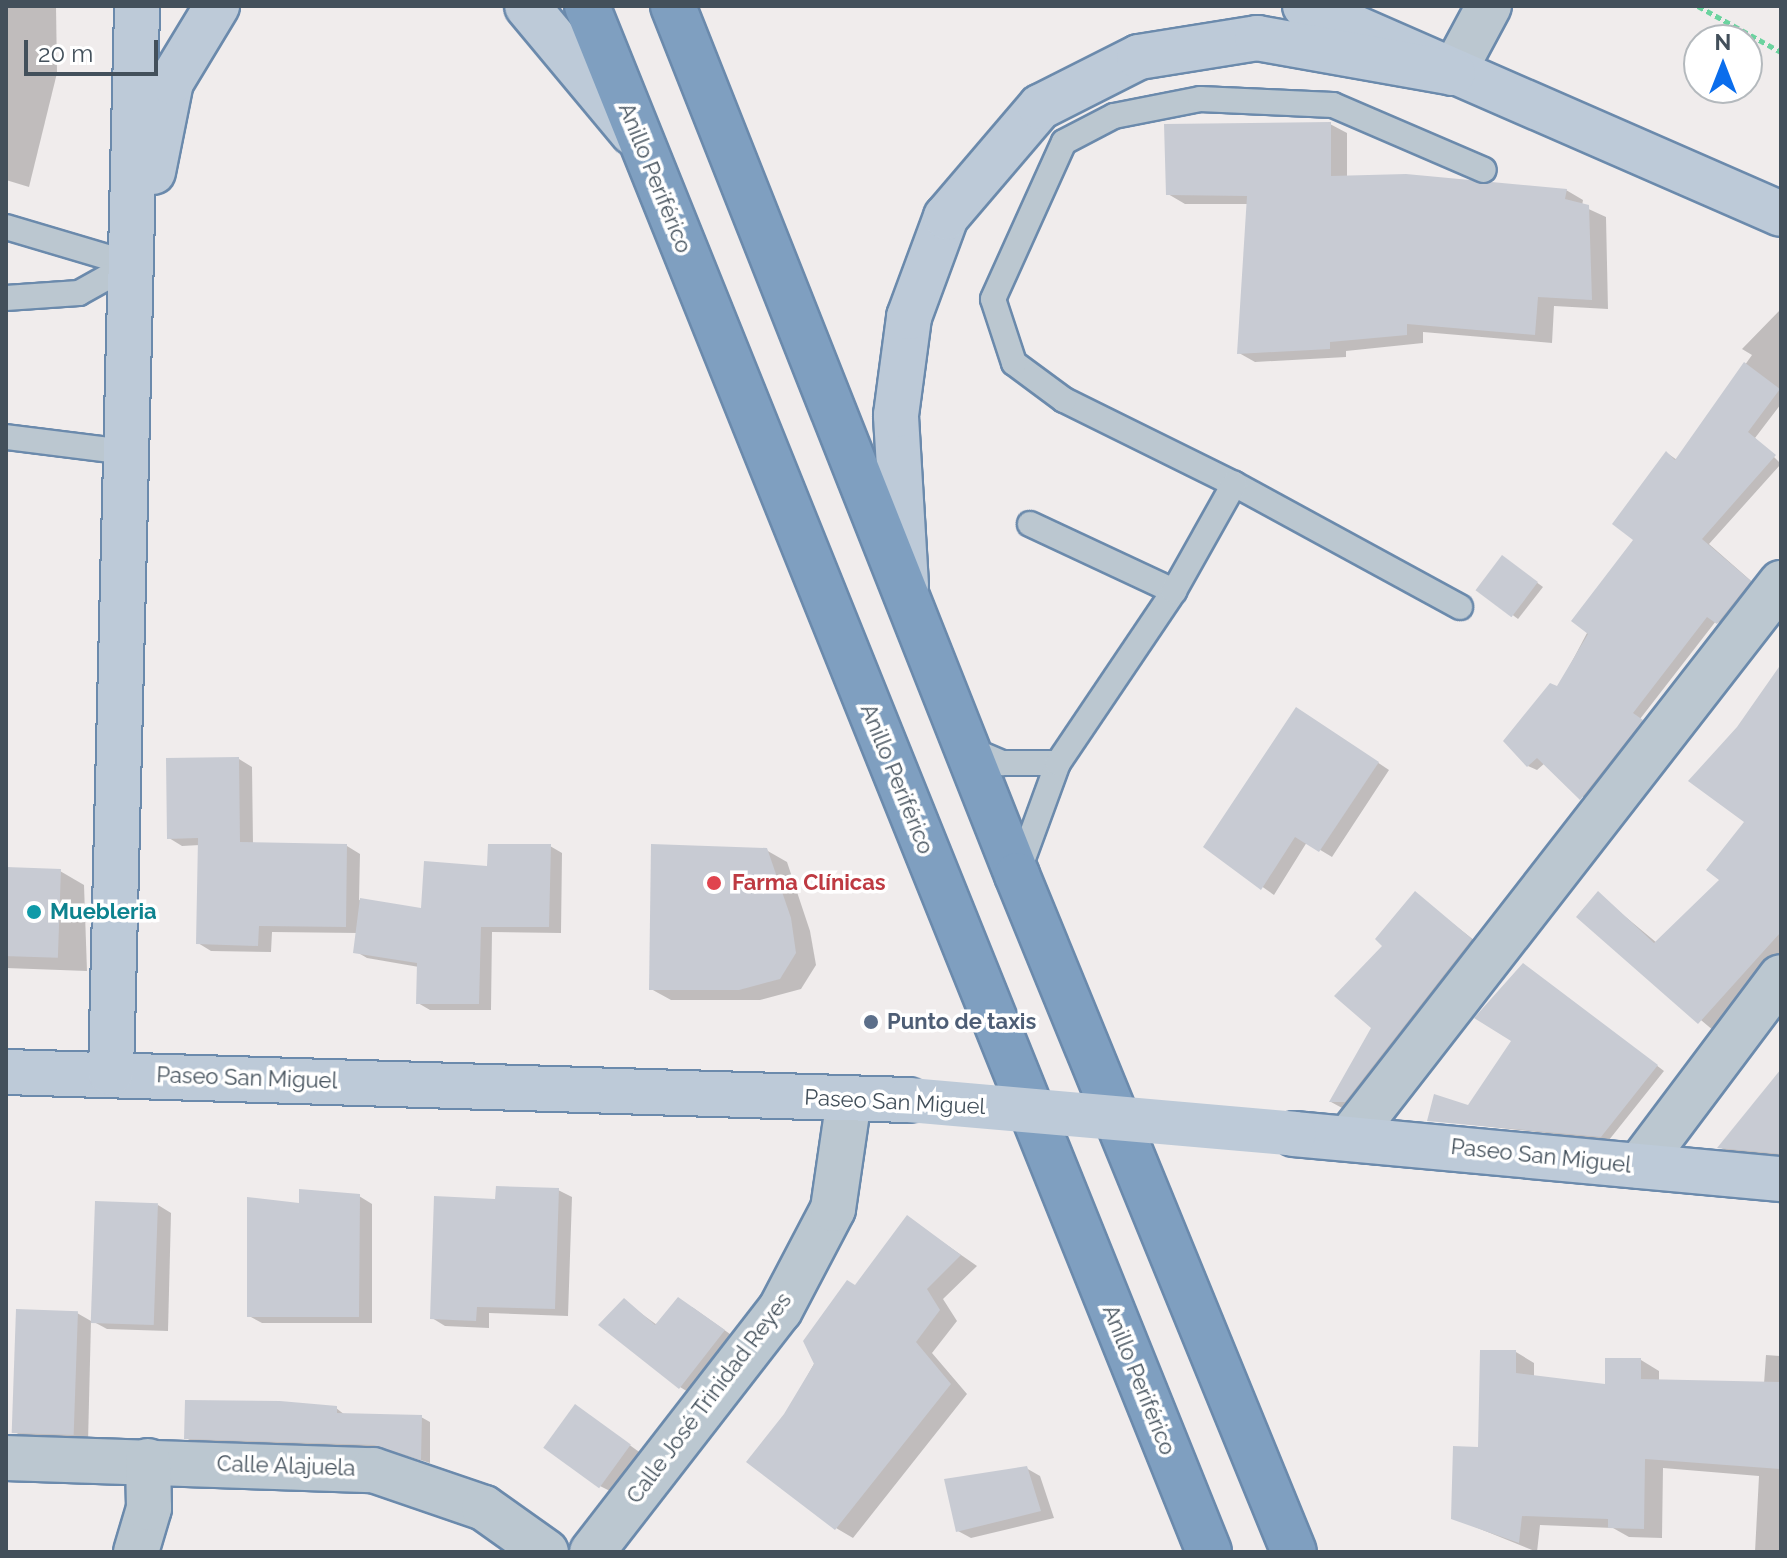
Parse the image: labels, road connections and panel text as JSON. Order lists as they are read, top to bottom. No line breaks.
{"streets":{"highway":["Anillo Periférico"],"street":["Paseo San Miguel","Calle José Trinidad Reyes","Calle Alajuela"]},"crossings":[["Paseo San Miguel","Calle José Trinidad Reyes"]],"places":["Farma Clínicas","Muebleria","Punto de taxis"],"scale_bar":"20 m","north":"top"}
